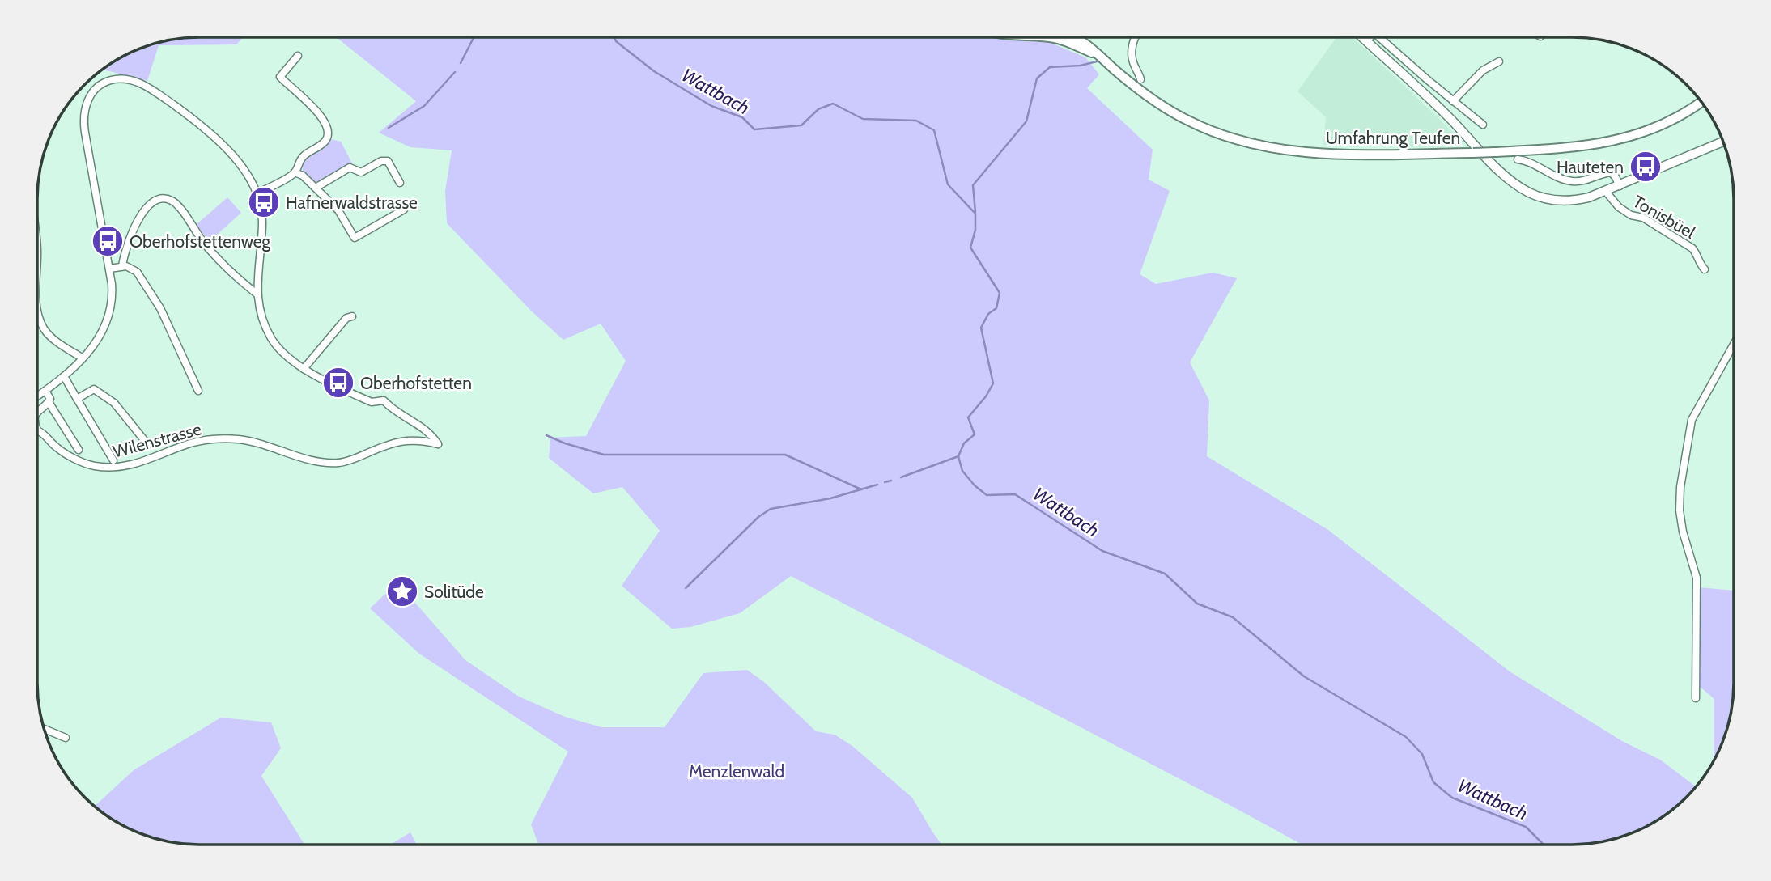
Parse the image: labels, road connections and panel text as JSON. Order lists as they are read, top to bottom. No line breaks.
{"streets":{"main road":["Umfahrung Teufen"],"street":["Tonisbüel","Wilenstrasse"]},"water":["Wattbach"],"parks":["Menzlenwald"],"places":{"bus stop":["Hauteten","Hafnerwaldstrasse","Oberhofstettenweg","Oberhofstetten"],"place":["Solitüde"]}}
